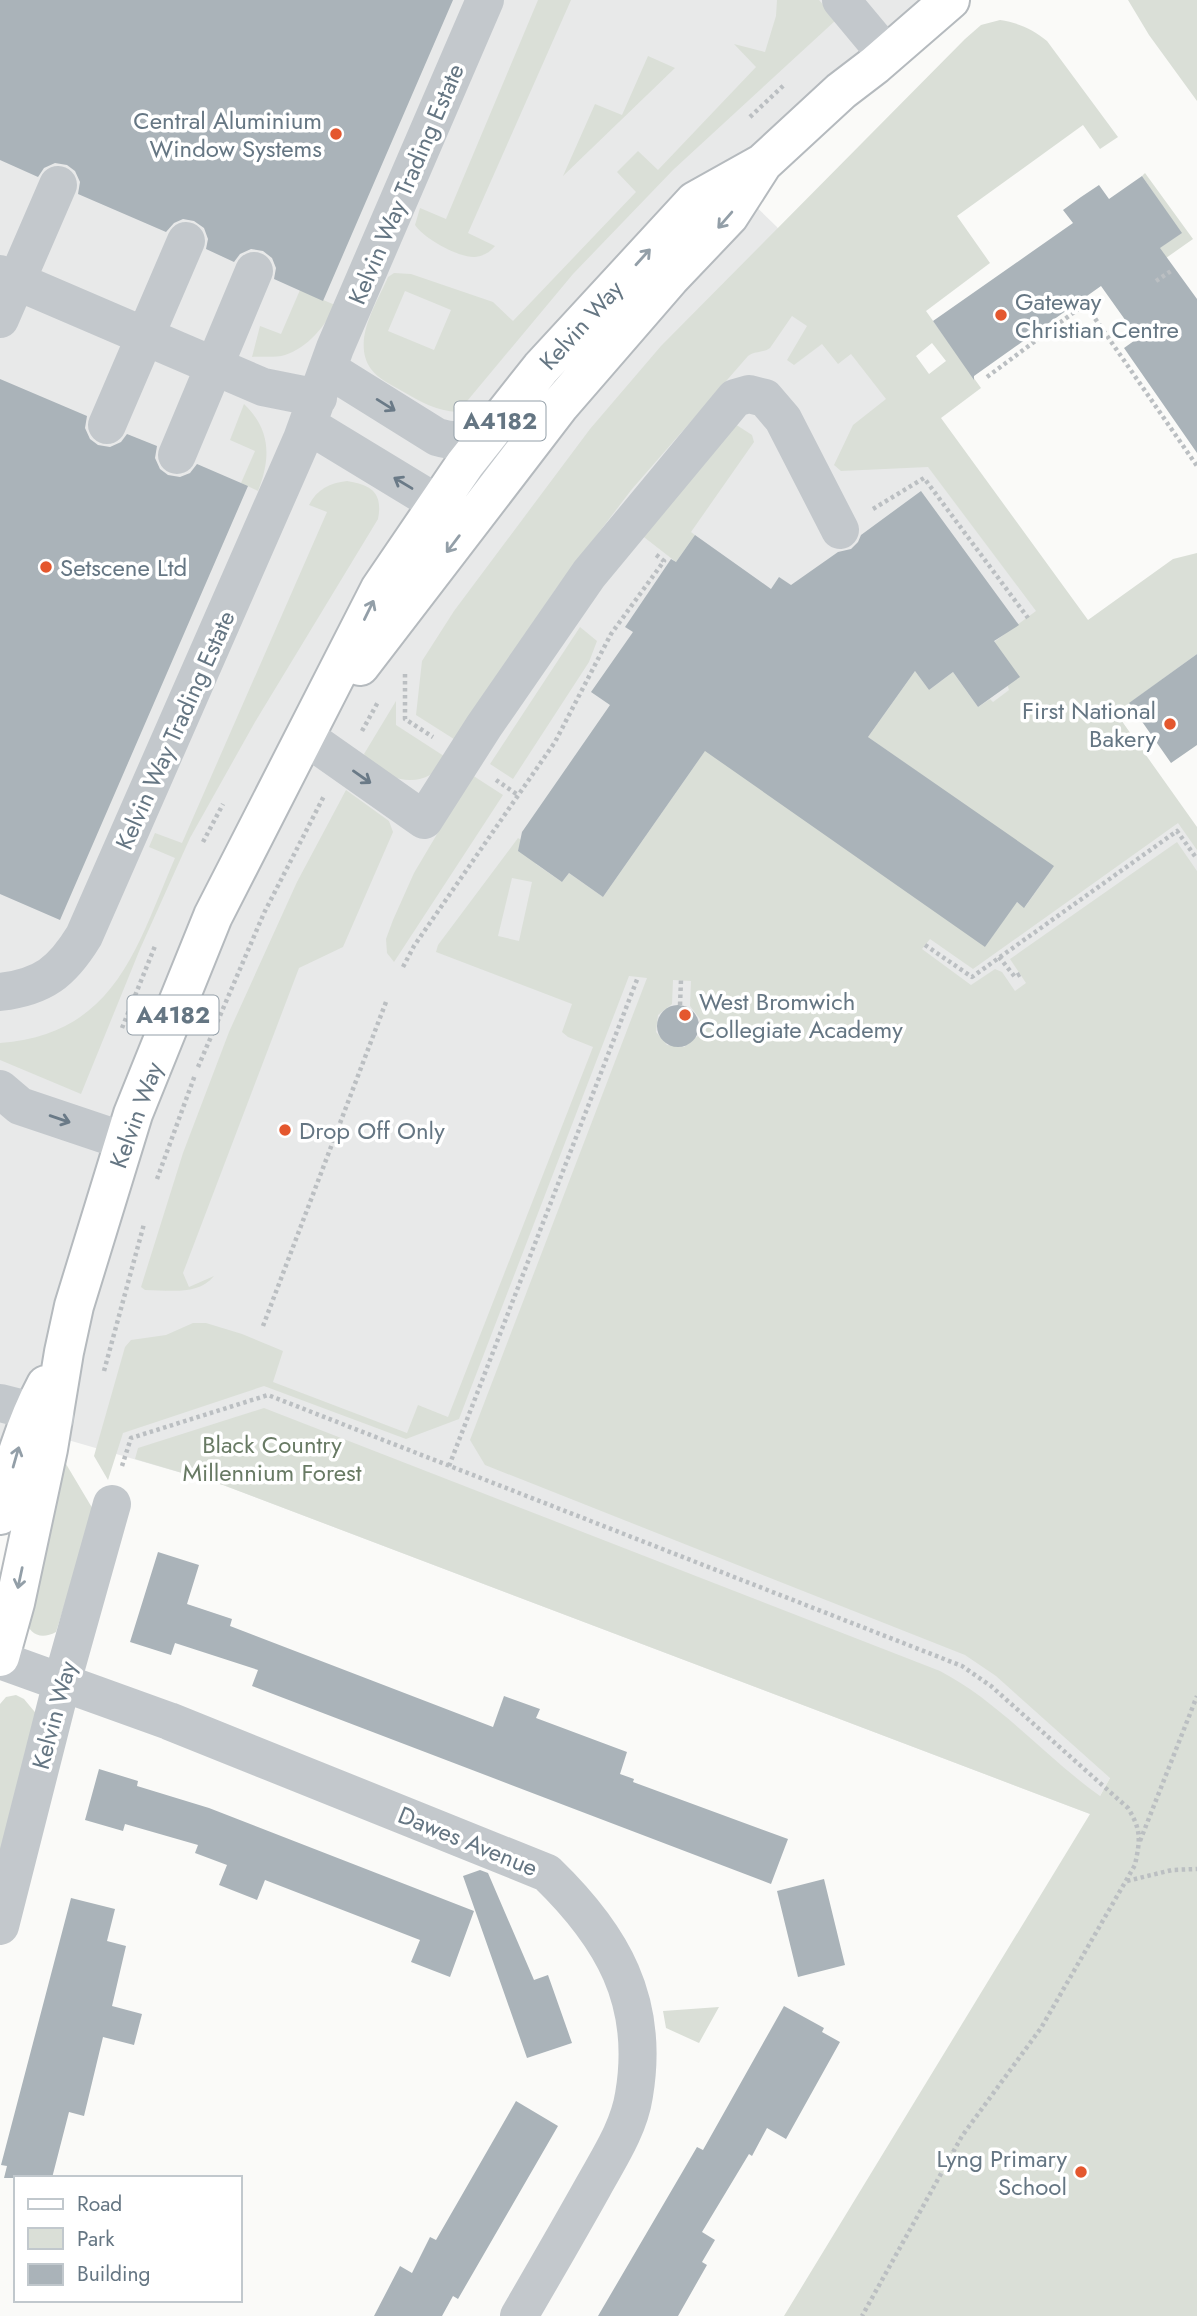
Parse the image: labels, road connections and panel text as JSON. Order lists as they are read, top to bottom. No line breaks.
{"streets":{"main road":["Kelvin Way","A4182"],"street":["Kelvin Way Trading Estate","Dawes Avenue"]},"crossings":[["Kelvin Way","Dawes Avenue"]],"parks":["Black Country Millennium Forest"],"places":["Central Aluminium Window Systems","Gateway Christian Centre","Setscene Ltd","First National Bakery","West Bromwich Collegiate Academy","Drop Off Only","Lyng Primary School"],"legend":["Road","Park","Building"]}
